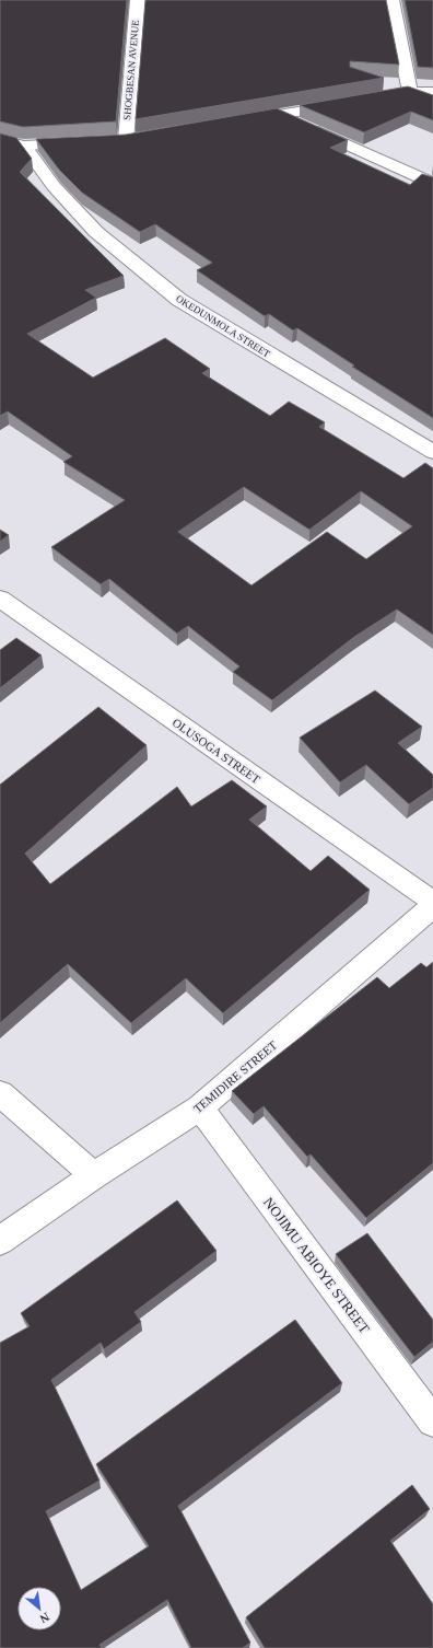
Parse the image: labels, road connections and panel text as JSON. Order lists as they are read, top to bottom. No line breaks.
{"streets":{"street":["SHOGBESAN AVENUE","OKEDUNMOLA STREET","OLUSOGA STREET","TEMIDIRE STREET","NOJIMU ABIOYE STREET"]},"crossings":[["TEMIDIRE STREET","NOJIMU ABIOYE STREET"]],"north":"bottom right"}
